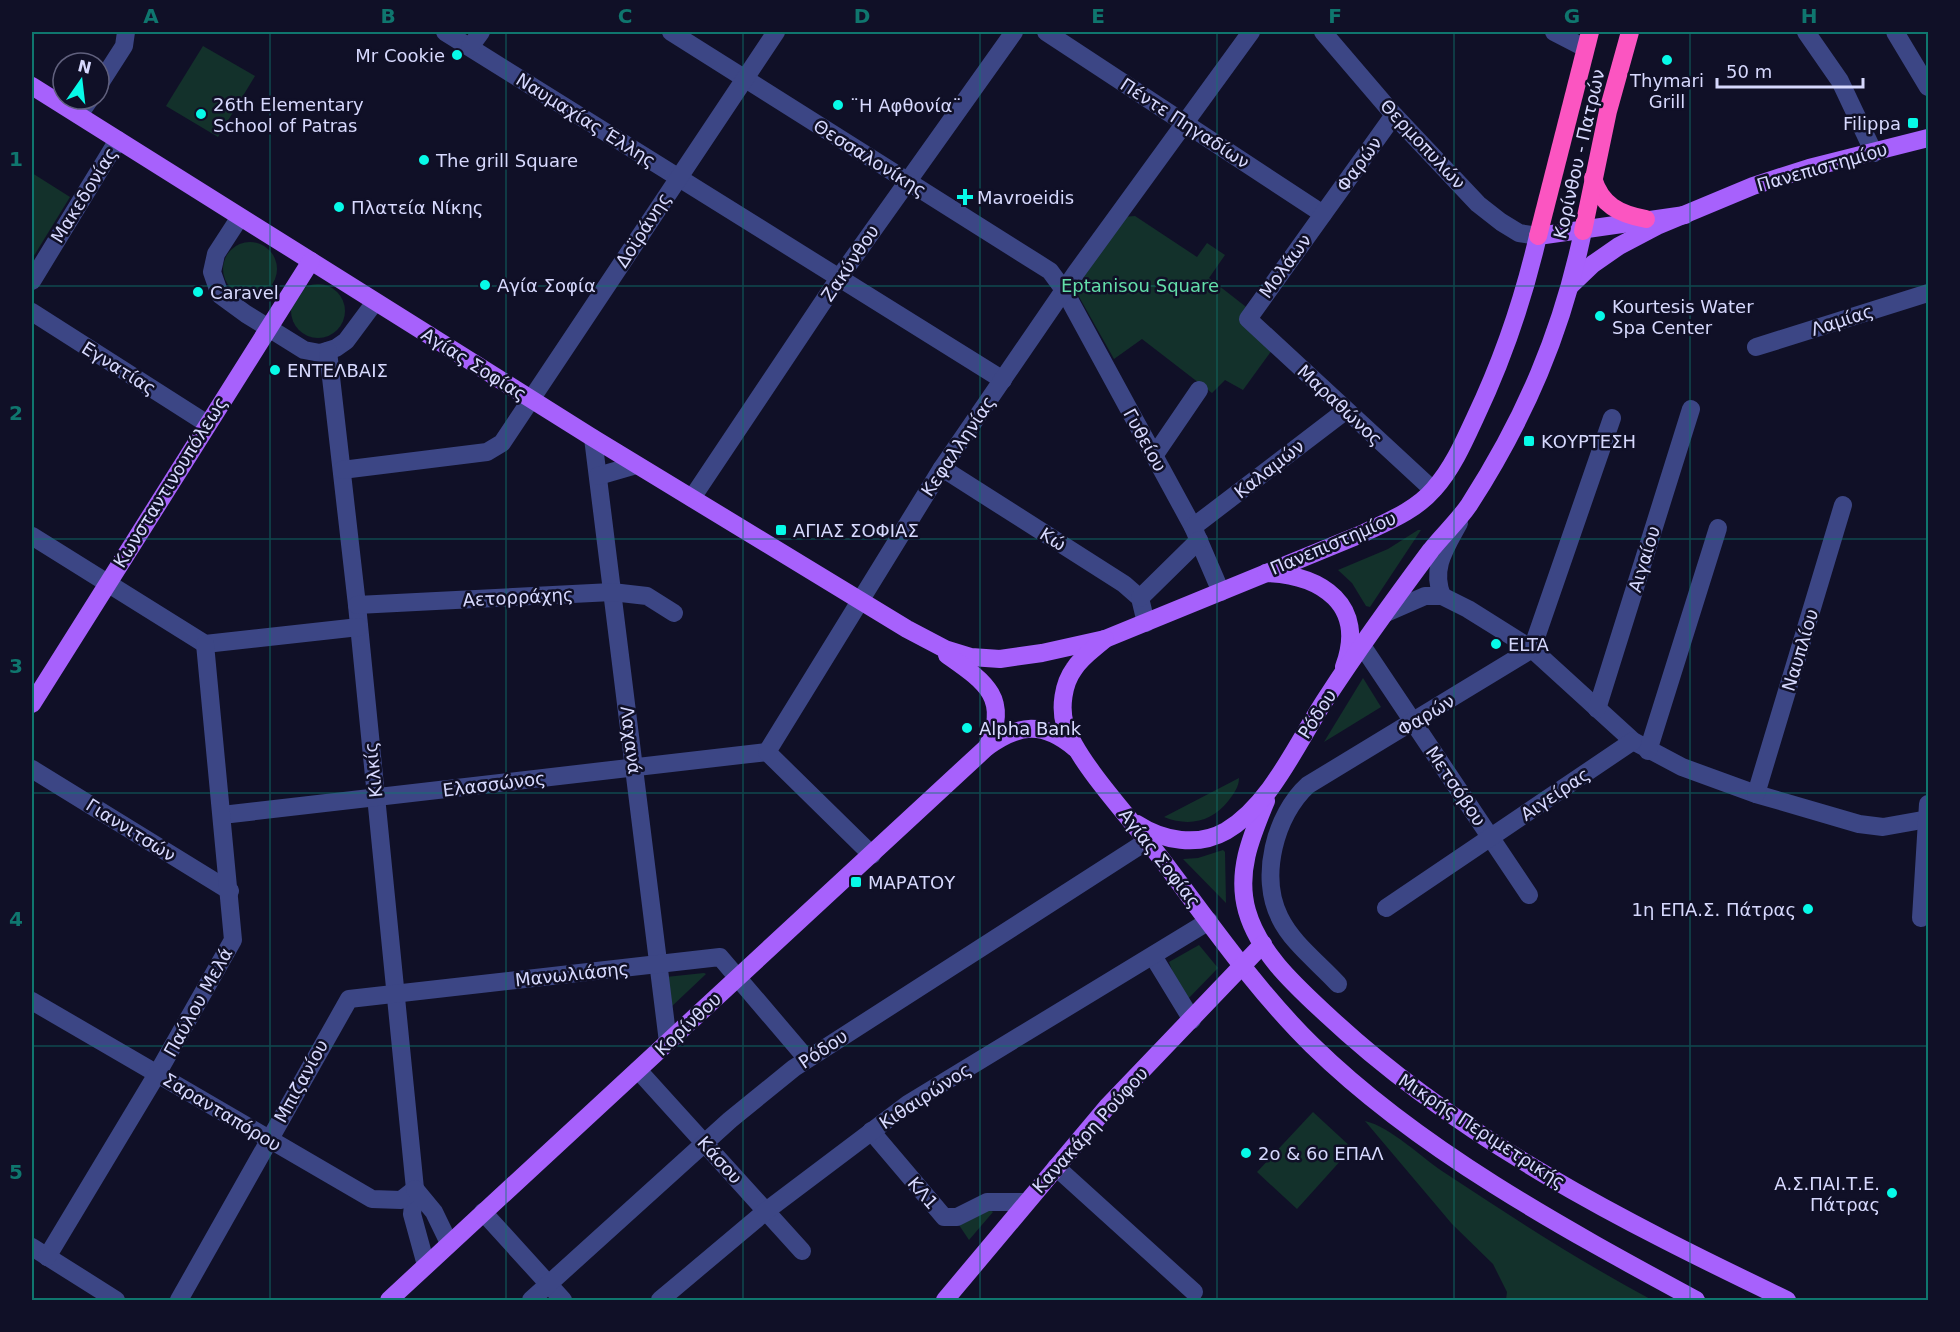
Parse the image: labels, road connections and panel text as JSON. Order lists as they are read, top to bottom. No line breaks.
{"streets":{"highway":["Κορίνθου - Πατρών"],"main road":["Πανεπιστημίου","Αγίας Σοφίας","Κωνσταντινουπόλεως","Ρόδου","Κορίνθου","Κανακάρη Ρούφου","Μικρής Περιμετρικής"],"street":["Ναυμαχίας Έλλης","Πέντε Πηγαδίων","Θερμοπυλών","Θεσσαλονίκης","Φαρών","Μακεδονίας","Δοϊράνης","Ζακύνθου","Μολάων","Λαμίας","Εγνατίας","Μαραθώνος","Γυθείου","Κεφαλληνίας","Καλαμών","Κώ","Αιγαίου","Αετορράχης","Ναυπλίου","Λαχανά","Κιλκίς","Ελασσώνος","Μετσόβου","Αιγείρας","Γιαννιτσών","Μανωλιάσης","Παύλου Μελά","Μπιζανίου","Κιθαιρώνος","Σαρανταπόρου","Κάσου","ΚΛ1"]},"crossings":[["Ναυμαχίας Έλλης","Δοϊράνης"],["Ναυμαχίας Έλλης","Ζακύνθου"],["Ναυμαχίας Έλλης","Κεφαλληνίας"],["Πέντε Πηγαδίων","Φαρών"],["Πέντε Πηγαδίων","Μολάων"],["Πέντε Πηγαδίων","Κεφαλληνίας"],["Θερμοπυλών","Κορίνθου - Πατρών"],["Θερμοπυλών","Φαρών"],["Θερμοπυλών","Πανεπιστημίου"],["Κορίνθου - Πατρών","Πανεπιστημίου"],["Θεσσαλονίκης","Δοϊράνης"],["Θεσσαλονίκης","Ζακύνθου"],["Θεσσαλονίκης","Γυθείου"],["Θεσσαλονίκης","Κεφαλληνίας"],["Φαρών","Μολάων"],["Φαρών","Μετσόβου"],["Πανεπιστημίου","Μαραθώνος"],["Πανεπιστημίου","Γυθείου"],["Πανεπιστημίου","Ρόδου"],["Μακεδονίας","Αγίας Σοφίας"],["Δοϊράνης","Αγίας Σοφίας"],["Δοϊράνης","Κιλκίς"],["Ζακύνθου","Αγίας Σοφίας"],["Μολάων","Μαραθώνος"],["Αγίας Σοφίας","Κεφαλληνίας"],["Αγίας Σοφίας","Κωνσταντινουπόλεως"],["Αγίας Σοφίας","Ρόδου"],["Αγίας Σοφίας","Λαχανά"],["Αγίας Σοφίας","Κορίνθου"],["Αγίας Σοφίας","Κιθαιρώνος"],["Αγίας Σοφίας","Κανακάρη Ρούφου"],["Αγίας Σοφίας","Μικρής Περιμετρικής"],["Εγνατίας","Κωνσταντινουπόλεως"],["Μαραθώνος","Καλαμών"],["Γυθείου","Κεφαλληνίας"],["Γυθείου","Καλαμών"],["Κεφαλληνίας","Κώ"],["Κεφαλληνίας","Ελασσώνος"],["Καλαμών","Κώ"],["Αετορράχης","Λαχανά"],["Αετορράχης","Κιλκίς"],["Ρόδου","Μετσόβου"],["Ρόδου","Μικρής Περιμετρικής"],["Ρόδου","Κάσου"],["Λαχανά","Ελασσώνος"],["Λαχανά","Μανωλιάσης"],["Λαχανά","Κορίνθου"],["Κιλκίς","Ελασσώνος"],["Κιλκίς","Μανωλιάσης"],["Κιλκίς","Κορίνθου"],["Κιλκίς","Μπιζανίου"],["Κιλκίς","Σαρανταπόρου"],["Ελασσώνος","Παύλου Μελά"],["Μετσόβου","Αιγείρας"],["Γιαννιτσών","Παύλου Μελά"],["Μανωλιάσης","Κορίνθου"],["Μανωλιάσης","Μπιζανίου"],["Παύλου Μελά","Σαρανταπόρου"],["Κορίνθου","Κάσου"],["Μπιζανίου","Σαρανταπόρου"],["Κιθαιρώνος","Κάσου"],["Κιθαιρώνος","ΚΛ1"],["Κανακάρη Ρούφου","Μικρής Περιμετρικής"],["Κανακάρη Ρούφου","ΚΛ1"]],"parks":["Eptanisou Square"],"places":{"other":["Mr Cookie","Thymari Grill","¨Η Αφθονία¨","26th Elementary School of Patras","The grill Square","Πλατεία Νίκης","Αγία Σοφία","Caravel","Kourtesis Water Spa Center","ΕΝΤΕΛΒΑΙΣ","ELTA","Alpha Bank","1η ΕΠΑ.Σ. Πάτρας","2ο & 6ο ΕΠΑΛ","Α.Σ.ΠΑΙ.Τ.Ε. Πάτρας"],"transit":["Filippa","ΚΟΥΡΤΕΣΗ","ΑΓΙΑΣ ΣΟΦΙΑΣ","ΜΑΡΑΤΟΥ"],"health":["Mavroeidis"]},"scale_bar":"50 m","north":"top","grid":{"columns":["A","B","C","D","E","F","G","H"],"rows":["1","2","3","4","5"]}}
